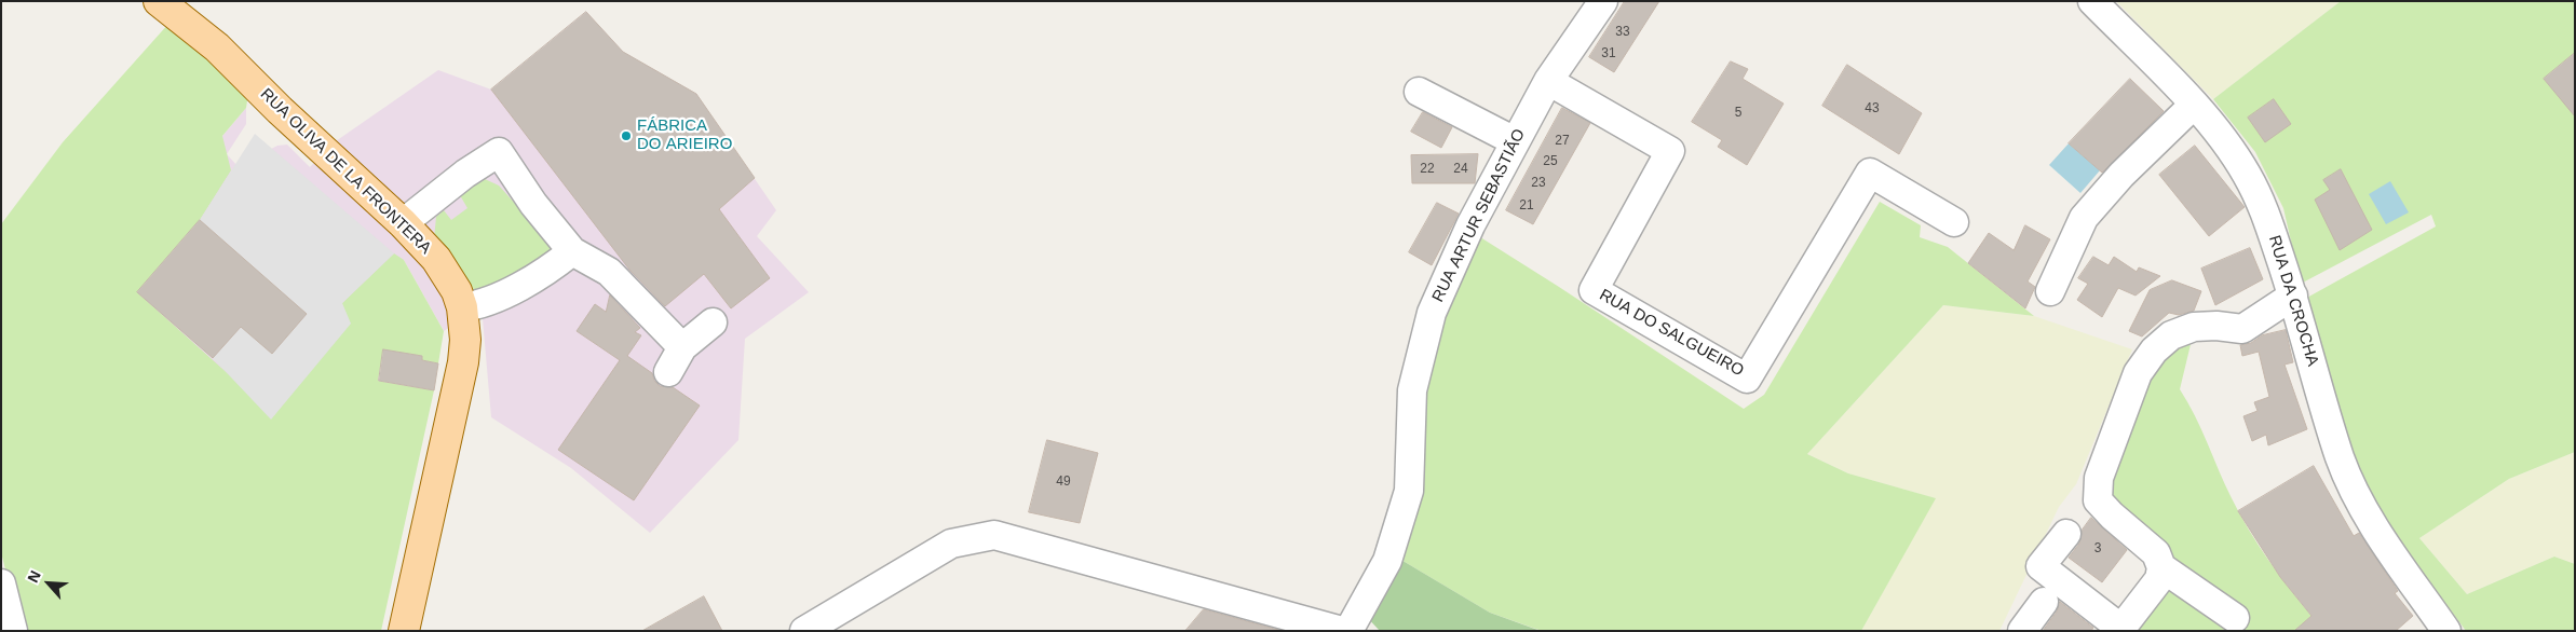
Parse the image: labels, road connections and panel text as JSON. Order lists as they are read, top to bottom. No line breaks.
{"streets":{"main road":["RUA OLIVA DE LA FRONTERA"],"street":["RUA ARTUR SEBASTIÃO","RUA DA CROCHA","RUA DO SALGUEIRO"]},"crossings":[["RUA ARTUR SEBASTIÃO","RUA DO SALGUEIRO"]],"places":["FÁBRICA DO ARIEIRO"],"house_numbers":["33","31","43","5","27","25","22","24","23","21","49","3"],"north":"top left"}
